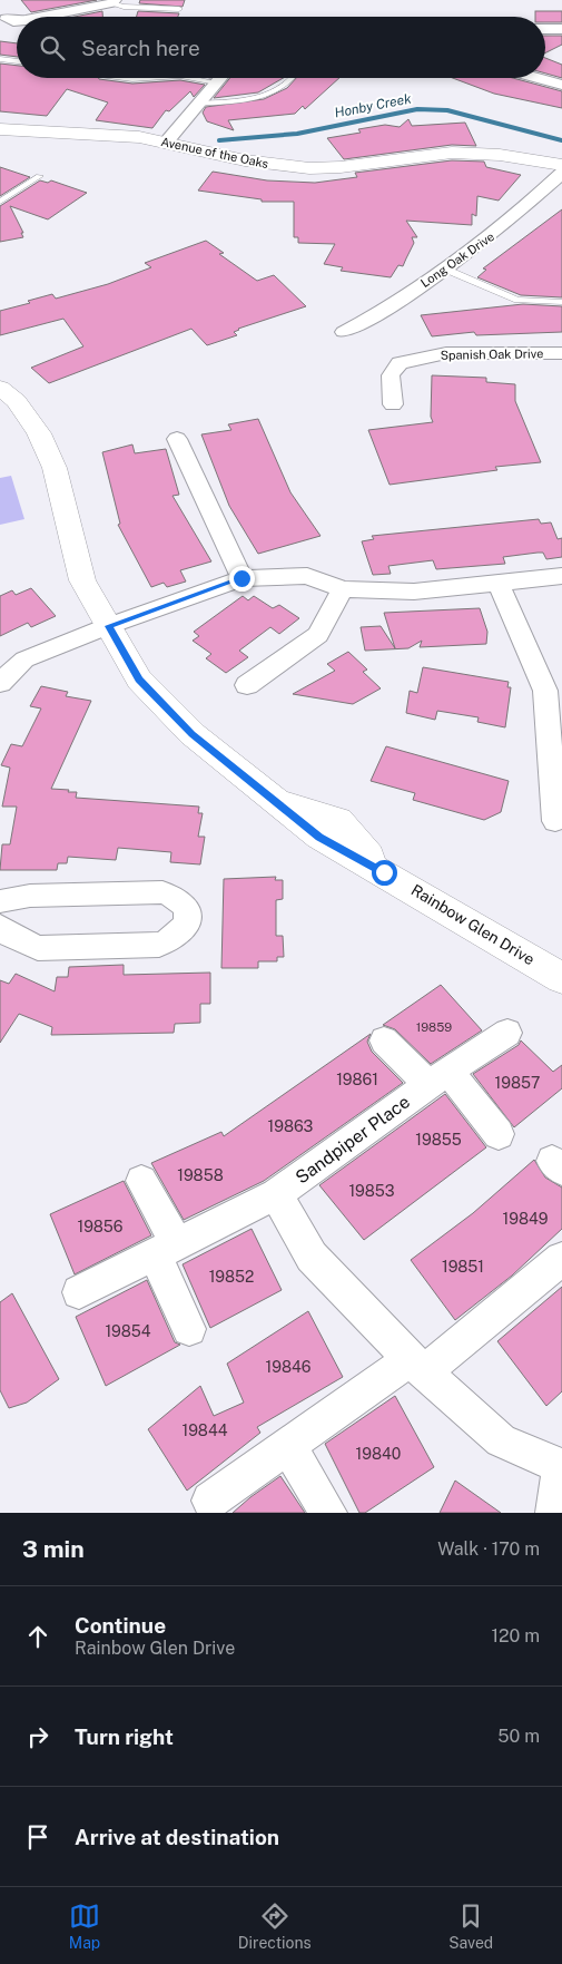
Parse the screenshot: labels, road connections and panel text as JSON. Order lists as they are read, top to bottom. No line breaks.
{"streets":{"street":["Avenue of the Oaks","Long Oak Drive","Spanish Oak Drive","Rainbow Glen Drive","Sandpiper Place"]},"water":["Honby Creek"],"house_numbers":["19859","19861","19857","19863","19855","19858","19853","19849","19856","19851","19852","19854","19846","19844","19840"],"page":{"search":"Search here","heading":["3 min","Walk · 170 m"],"list":[["Continue","Rainbow Glen Drive","120 m"],["Turn right","50 m"],"Arrive at destination"],"nav":["Map","Directions","Saved"]}}
